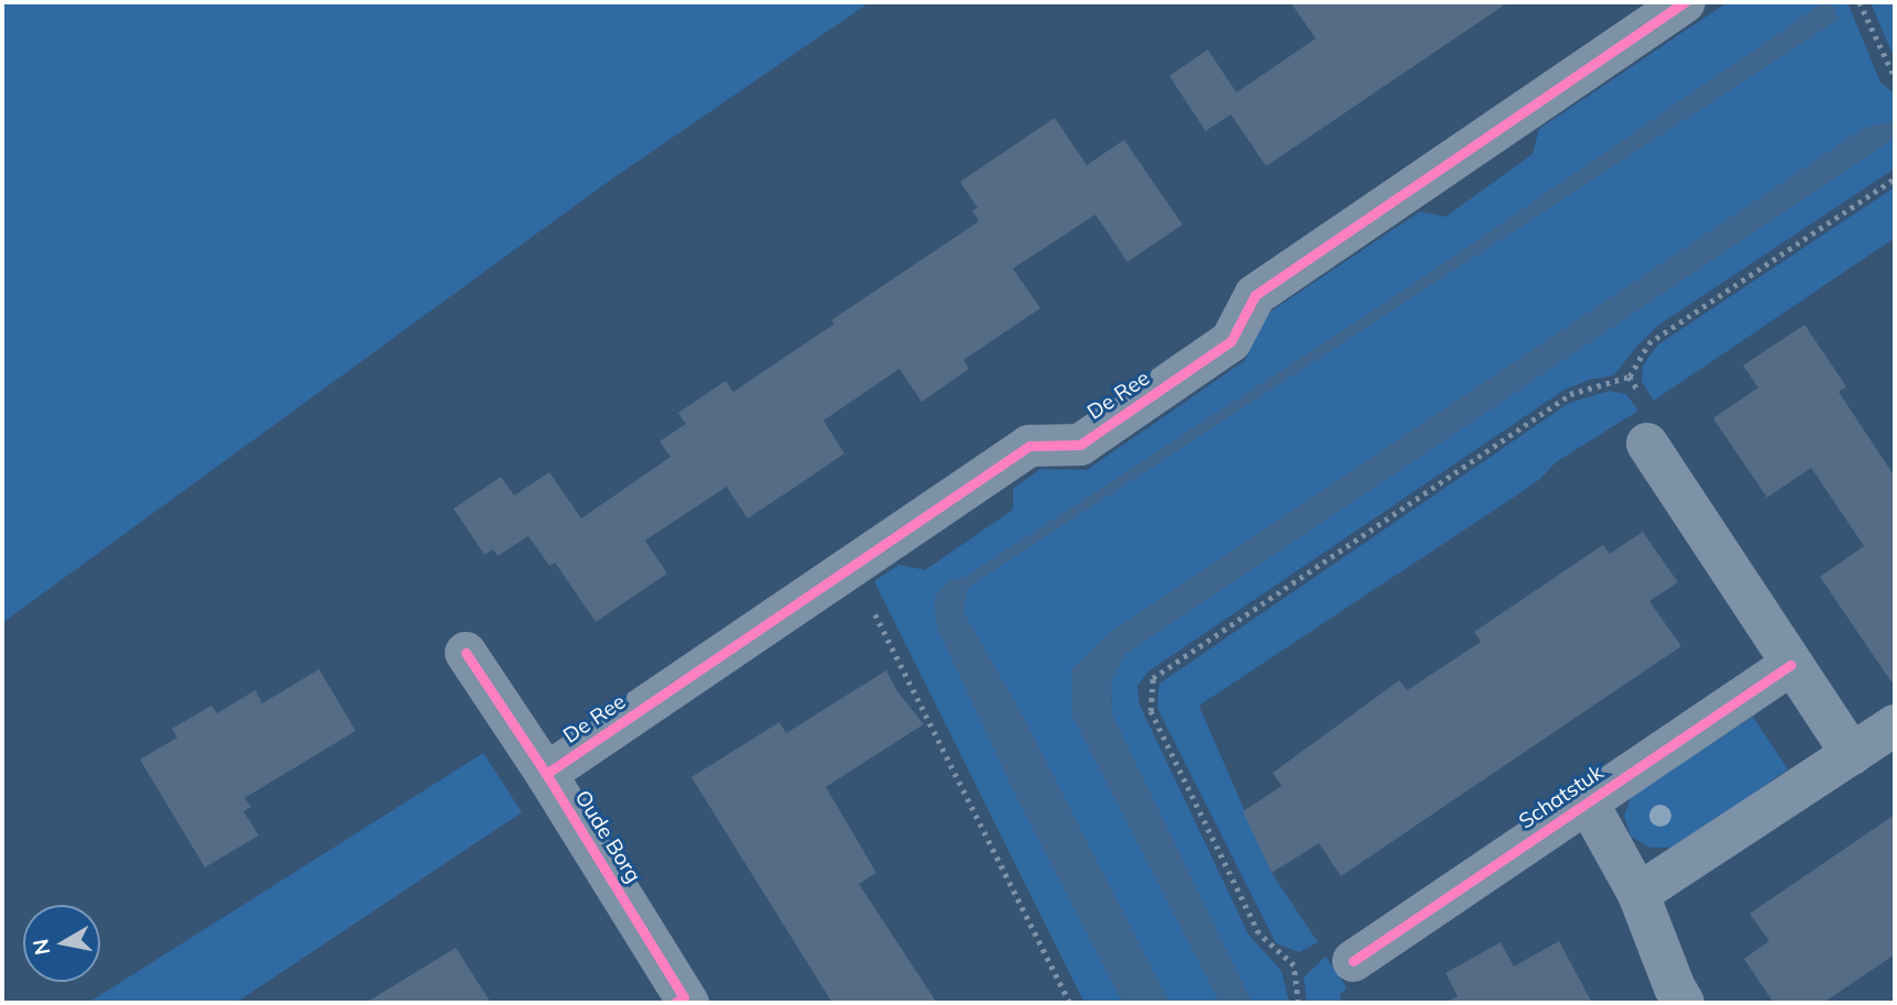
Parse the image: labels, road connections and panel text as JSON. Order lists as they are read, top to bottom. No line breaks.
{"streets":{"street":["De Ree","Schatstuk","Oude Borg"]},"crossings":[["De Ree","Oude Borg"]],"north":"left"}
